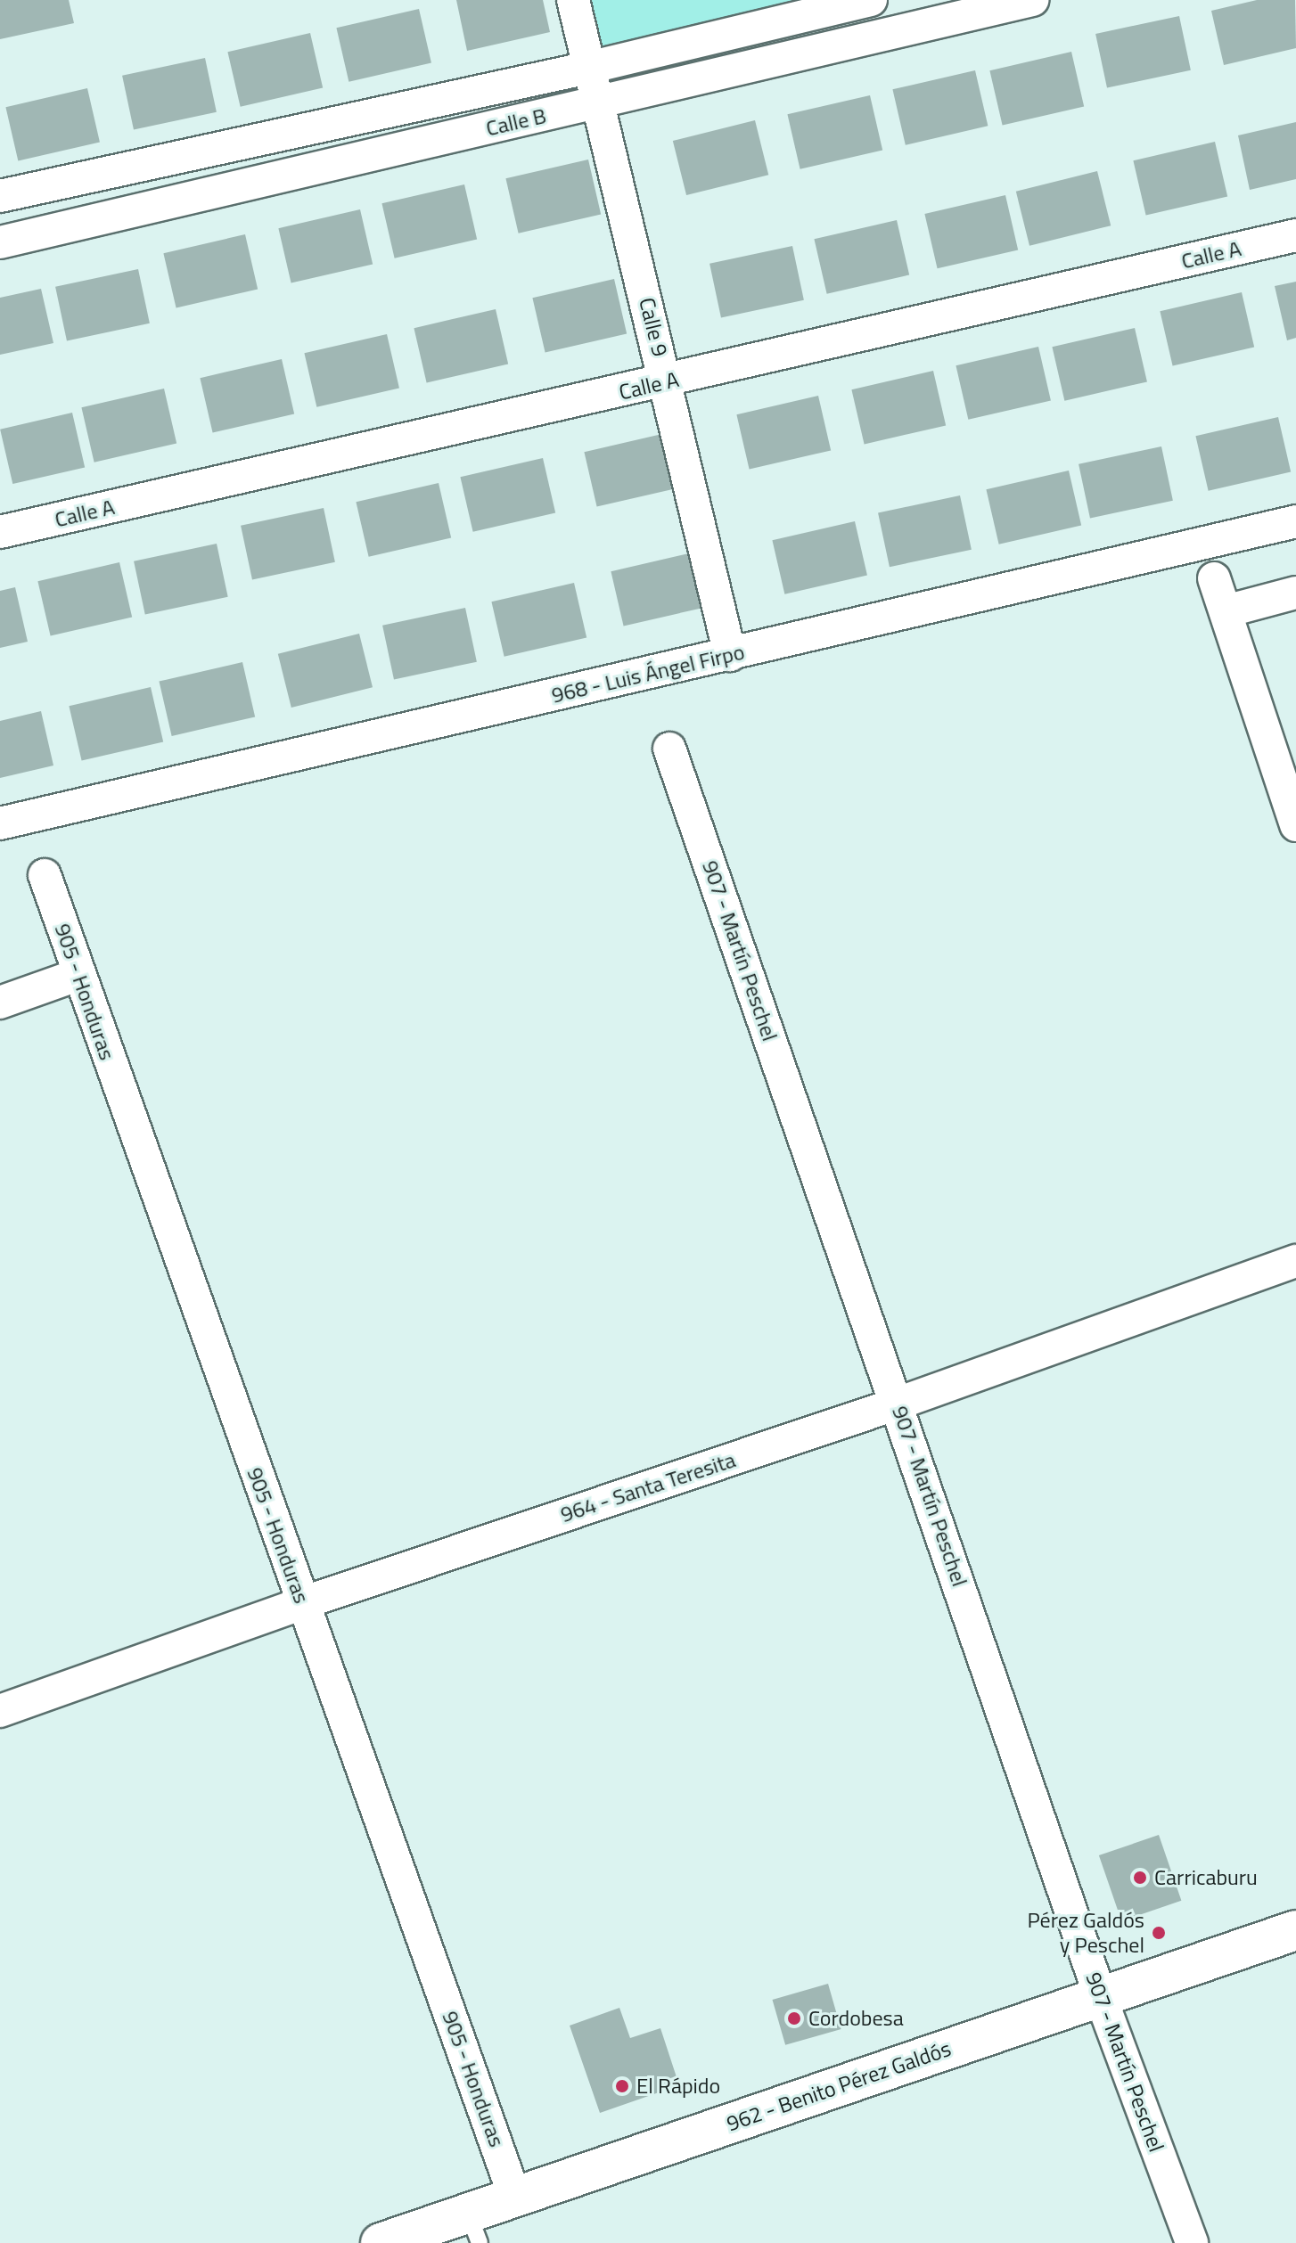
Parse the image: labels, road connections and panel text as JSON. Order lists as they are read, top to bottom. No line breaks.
{"streets":{"main road":["962 - Benito Pérez Galdós"],"street":["Calle B","Calle A","Calle 9","968 - Luis Ángel Firpo","907 - Martín Peschel","905 - Honduras","964 - Santa Teresita"]},"crossings":[["Calle B","Calle 9"],["Calle A","Calle 9"],["Calle 9","968 - Luis Ángel Firpo"],["907 - Martín Peschel","964 - Santa Teresita"],["907 - Martín Peschel","962 - Benito Pérez Galdós"],["905 - Honduras","964 - Santa Teresita"],["905 - Honduras","962 - Benito Pérez Galdós"]],"places":["Carricaburu","Pérez Galdós y Peschel","Cordobesa","El Rápido"]}
